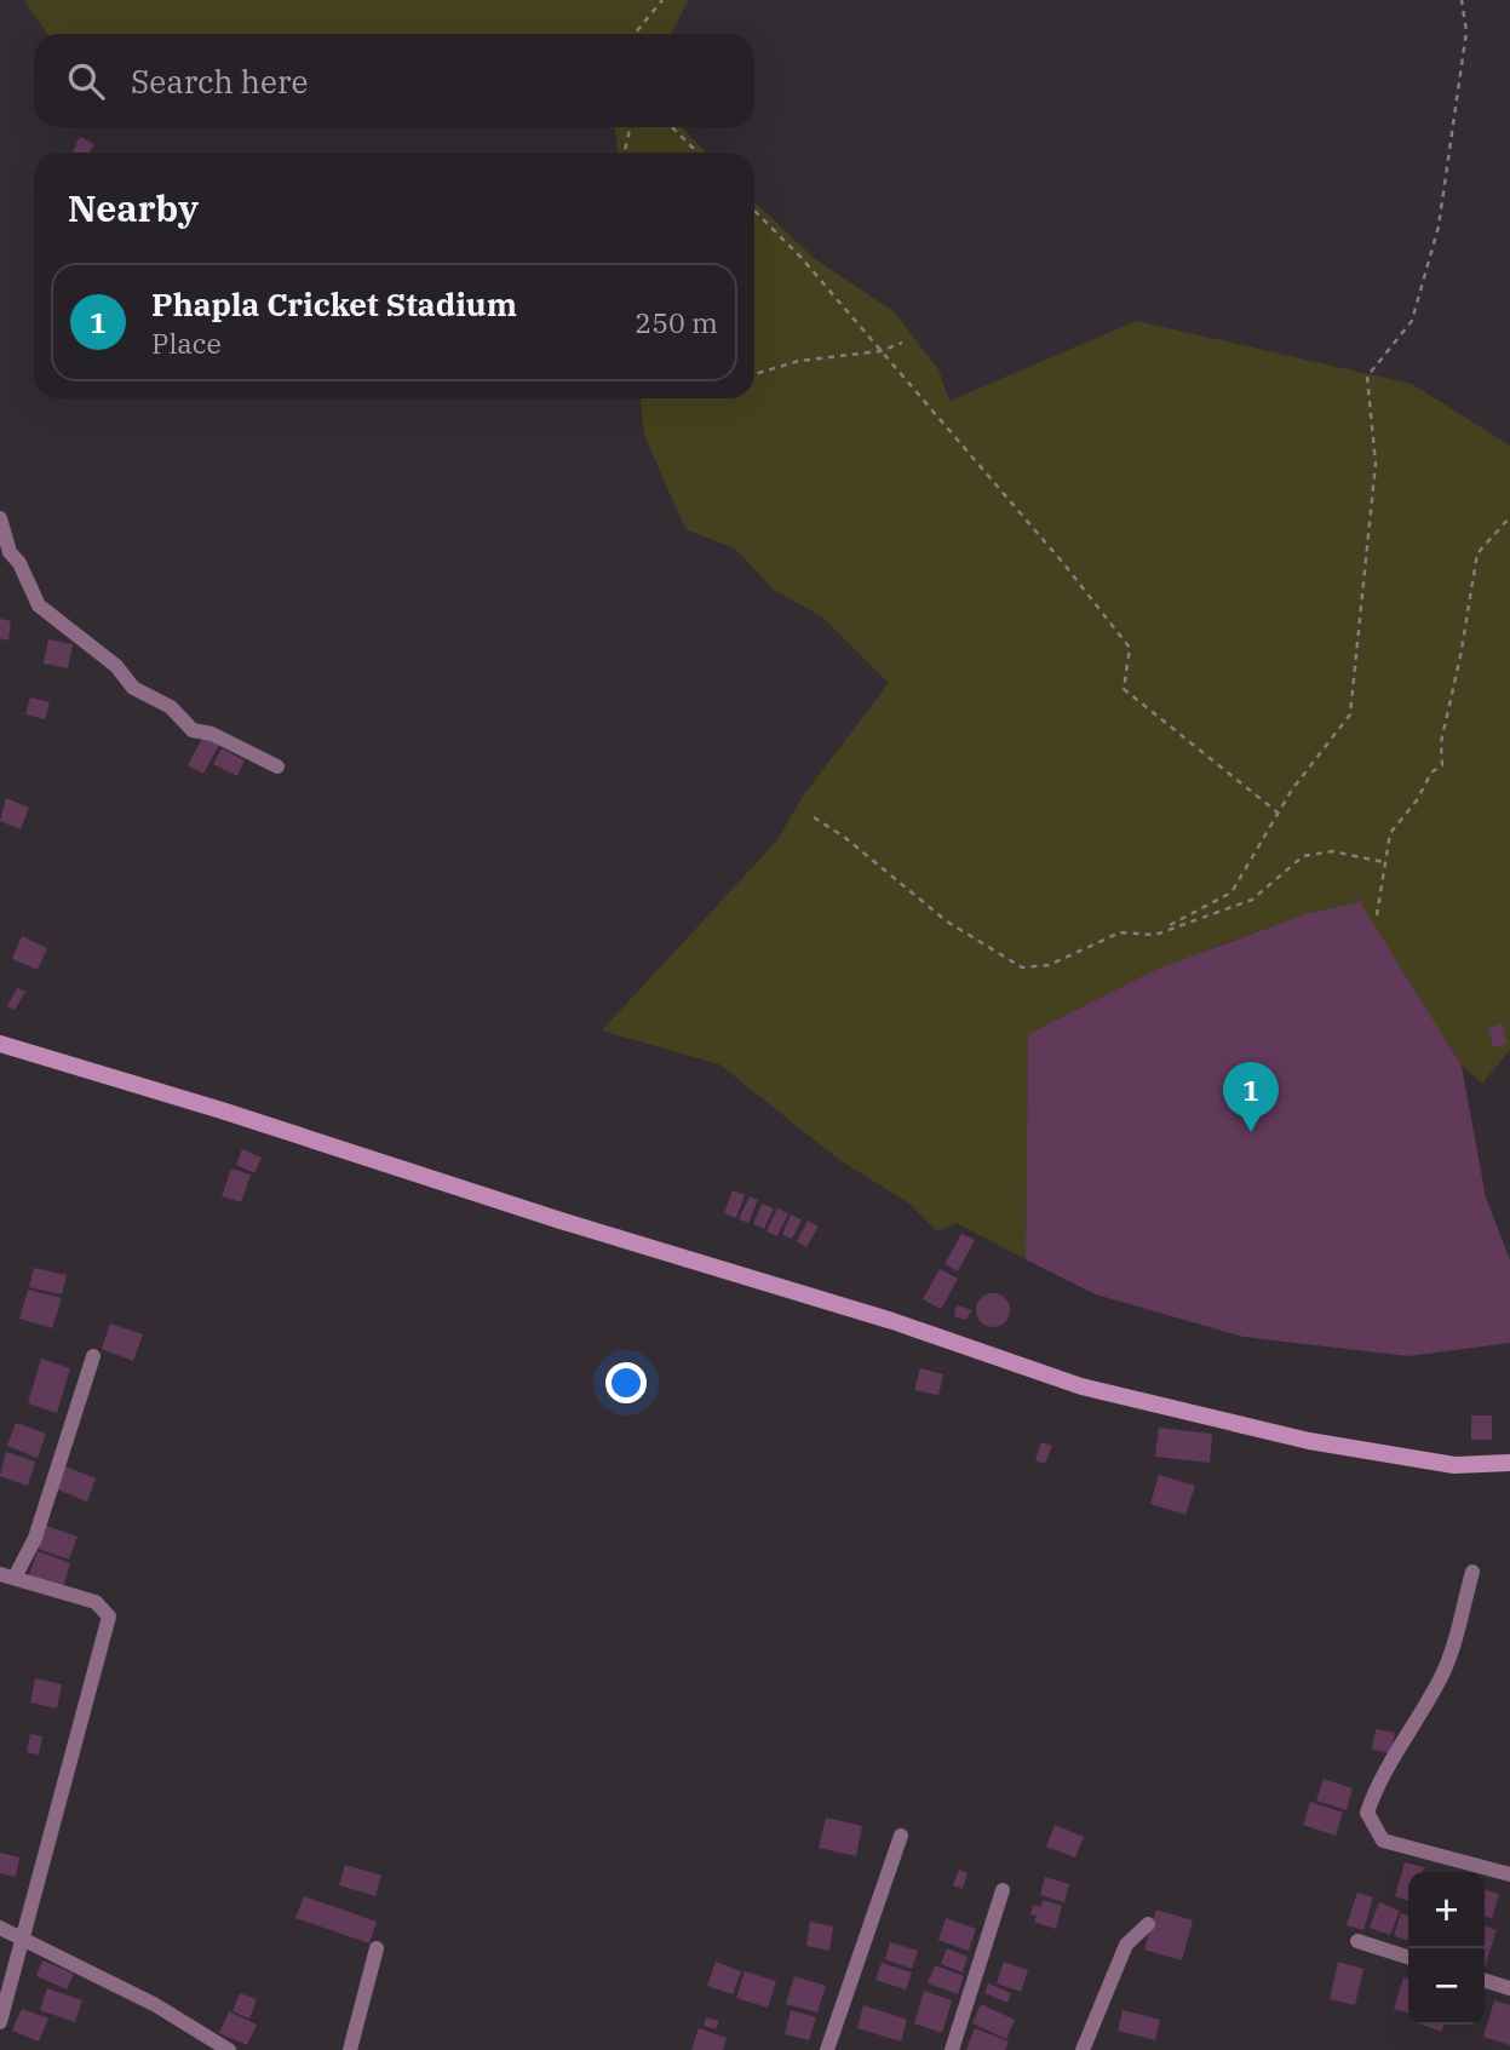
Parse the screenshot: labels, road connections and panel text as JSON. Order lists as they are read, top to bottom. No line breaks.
{"page":{"search":"Search here","heading":"Nearby","list":[{"mark":"1","name":"Phapla Cricket Stadium","note":"Place","value":"250 m"}],"pins":"1","map_buttons":["+","−"]}}
